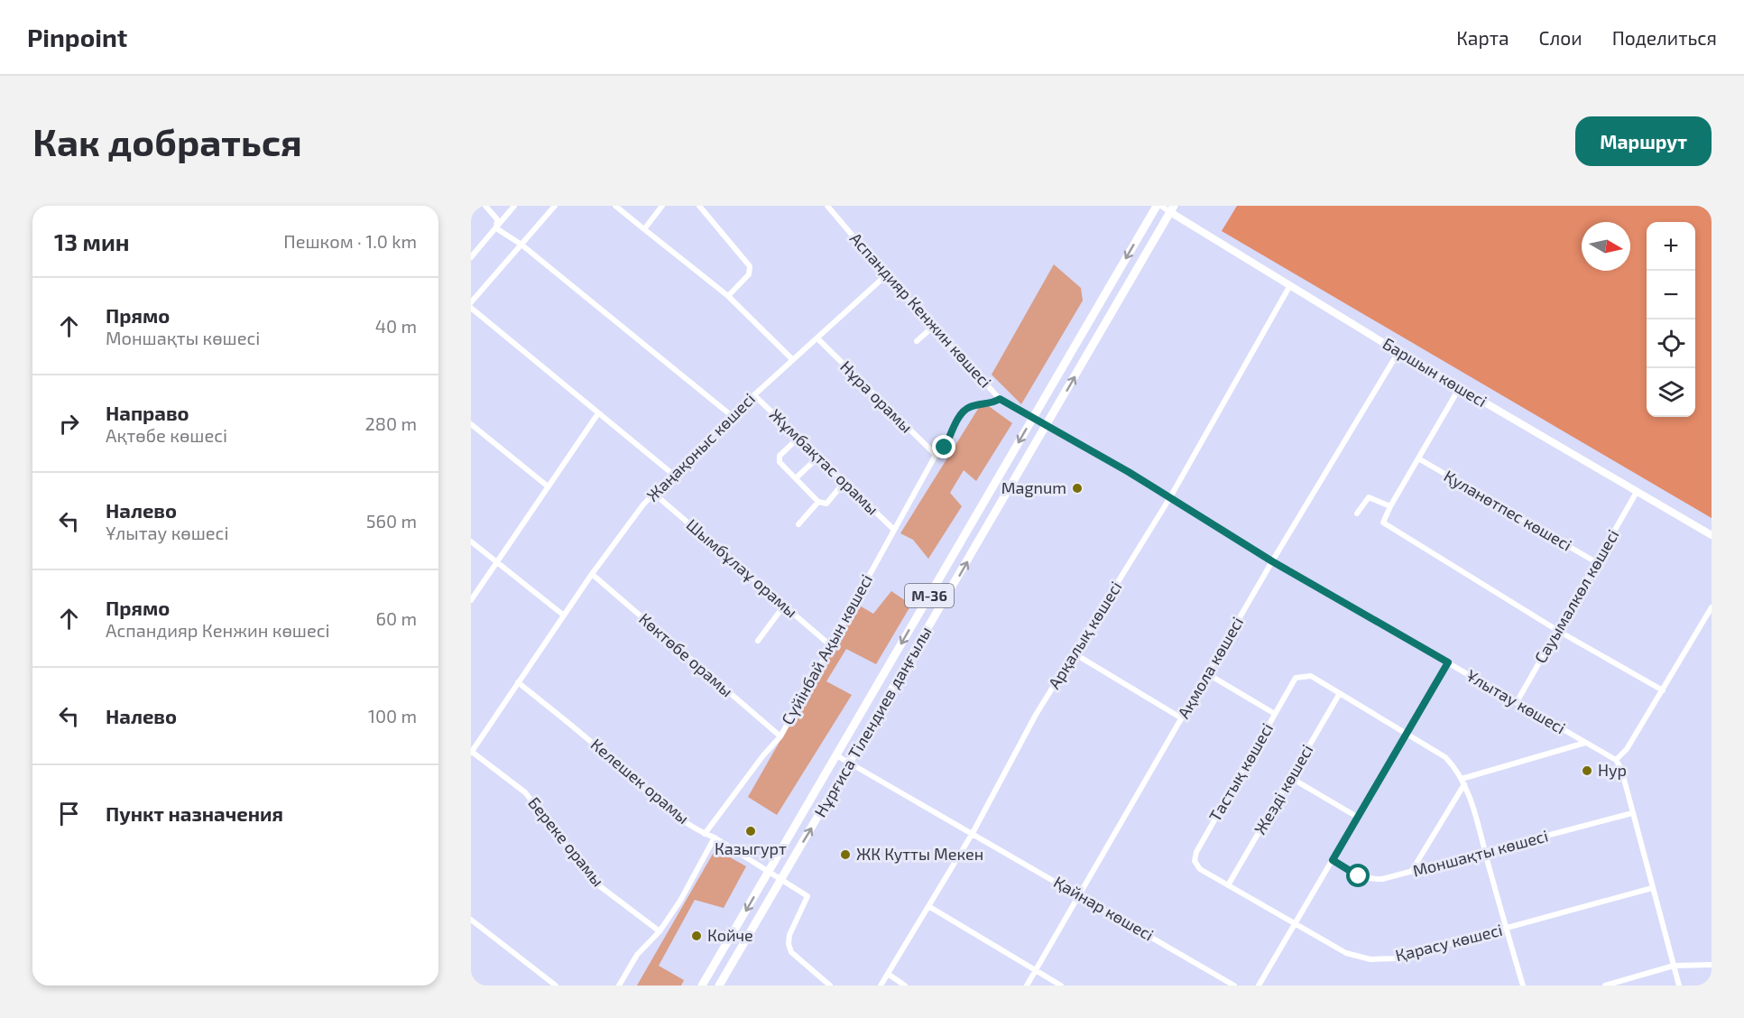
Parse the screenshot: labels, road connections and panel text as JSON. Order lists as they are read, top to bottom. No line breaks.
{"streets":{"main road":["M-36","Нұрғиса Тілендиев даңғылы"],"street":["Аспандияр Кенжин көшесі","Баршын көшесі","Нұра орамы","Жаңақоныс көшесі","Жұмбақтас орамы","Қуланөтпес көшесі","Шымбұлаұ орамы","Сауымалкөл көшесі","Арқалық көшесі","Сүйінбай Ақын көшесі","Көктөбе орамы","Ақмола көшесі","Ұлытау көшесі","Тастық көшесі","Келешек орамы","Жезді көшесі","Береке орамы","Моншақты көшесі","Қайнар көшесі","Қарасу көшесі"]},"crossings":[["Аспандияр Кенжин көшесі","Жаңақоныс көшесі"],["Аспандияр Кенжин көшесі","Сүйінбай Ақын көшесі"],["Аспандияр Кенжин көшесі","Ұлытау көшесі"],["Аспандияр Кенжин көшесі","Нұрғиса Тілендиев даңғылы"],["Баршын көшесі","Сауымалкөл көшесі"],["Баршын көшесі","Арқалық көшесі"],["Баршын көшесі","Ақмола көшесі"],["Баршын көшесі","Нұрғиса Тілендиев даңғылы"],["Нұра орамы","Жаңақоныс көшесі"],["Нұра орамы","Сүйінбай Ақын көшесі"],["Жаңақоныс көшесі","Жұмбақтас орамы"],["Жаңақоныс көшесі","Шымбұлаұ орамы"],["Жаңақоныс көшесі","Көктөбе орамы"],["Жаңақоныс көшесі","Келешек орамы"],["Жаңақоныс көшесі","Береке орамы"],["Жұмбақтас орамы","Сүйінбай Ақын көшесі"],["Қуланөтпес көшесі","Сауымалкөл көшесі"],["Шымбұлаұ орамы","Сүйінбай Ақын көшесі"],["Сауымалкөл көшесі","Ұлытау көшесі"],["Арқалық көшесі","Ұлытау көшесі"],["Арқалық көшесі","Қайнар көшесі"],["Сүйінбай Ақын көшесі","Көктөбе орамы"],["Сүйінбай Ақын көшесі","Келешек орамы"],["Ақмола көшесі","Ұлытау көшесі"],["Ақмола көшесі","Қайнар көшесі"],["Ұлытау көшесі","Нұрғиса Тілендиев даңғылы"],["Нұрғиса Тілендиев даңғылы","Келешек орамы"],["Нұрғиса Тілендиев даңғылы","Қайнар көшесі"],["Тастық көшесі","Жезді көшесі"],["Тастық көшесі","Қарасу көшесі"],["Жезді көшесі","Қарасу көшесі"]],"places":["Magnum","Нур","Казыгурт","ЖК Кутты Мекен","Койче"],"north":"right","page":{"header":"Pinpoint","nav":["Карта","Слои","Поделиться"],"buttons":"Маршрут","title":"Как добраться","heading":["13 мин","Пешком · 1.0 km"],"map_buttons":["+","−"],"list":[["Прямо","Моншақты көшесі","40 m"],["Направо","Ақтөбе көшесі","280 m"],["Налево","Ұлытау көшесі","560 m"],["Прямо","Аспандияр Кенжин көшесі","60 m"],["Налево","100 m"],"Пункт назначения"]}}
